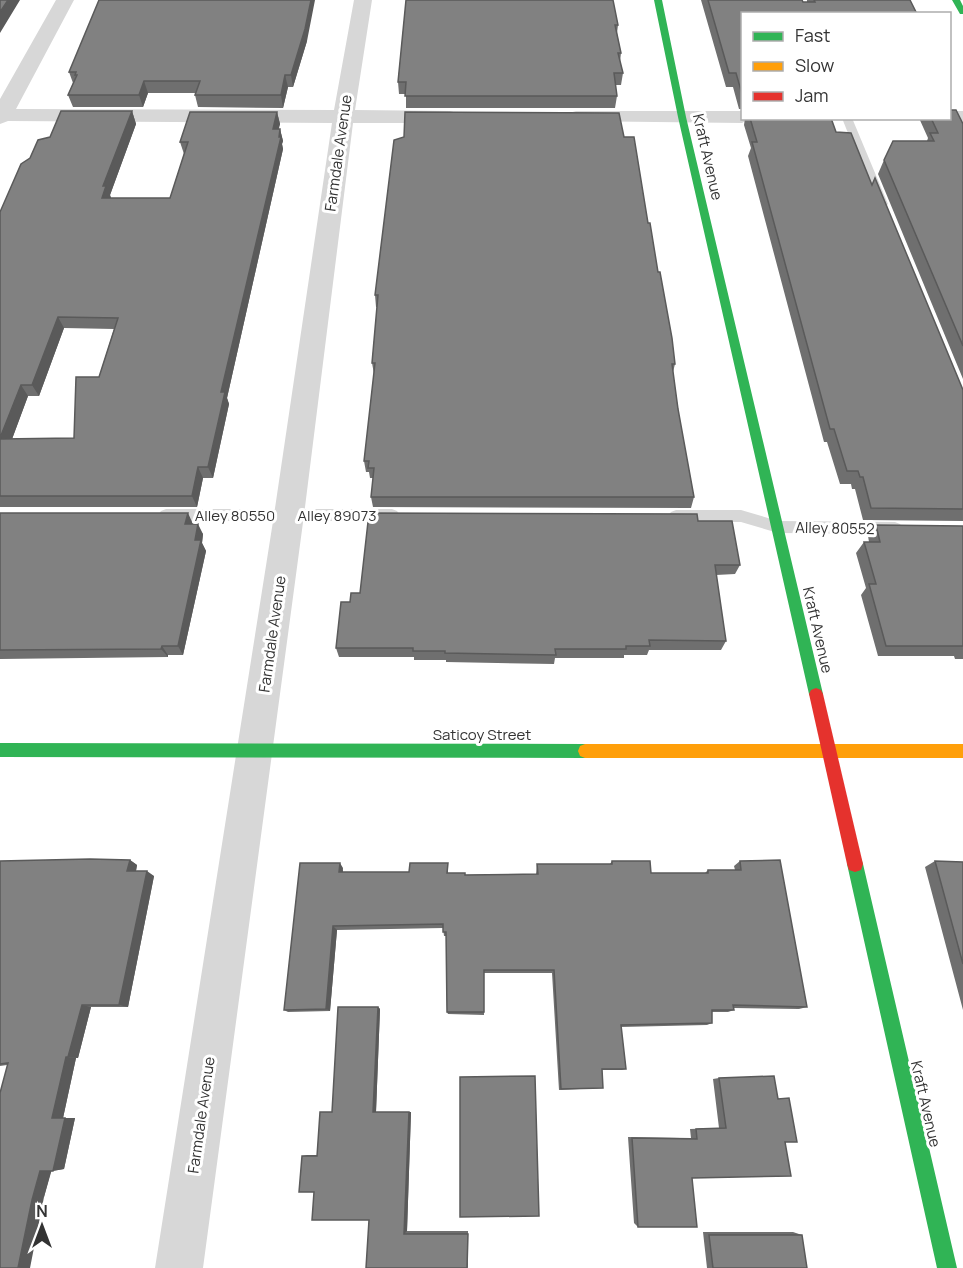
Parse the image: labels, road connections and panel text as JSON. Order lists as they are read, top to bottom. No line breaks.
{"streets":{"street":["Farmdale Avenue","Kraft Avenue","Saticoy Street"],"lane":["Alley 80550","Alley 89073","Alley 80552"]},"crossings":[["Farmdale Avenue","Alley 80550"],["Farmdale Avenue","Alley 89073"],["Farmdale Avenue","Saticoy Street"],["Kraft Avenue","Alley 80552"],["Kraft Avenue","Saticoy Street"],["Alley 80550","Alley 89073"]],"legend":["Fast","Slow","Jam"],"north":"top"}
